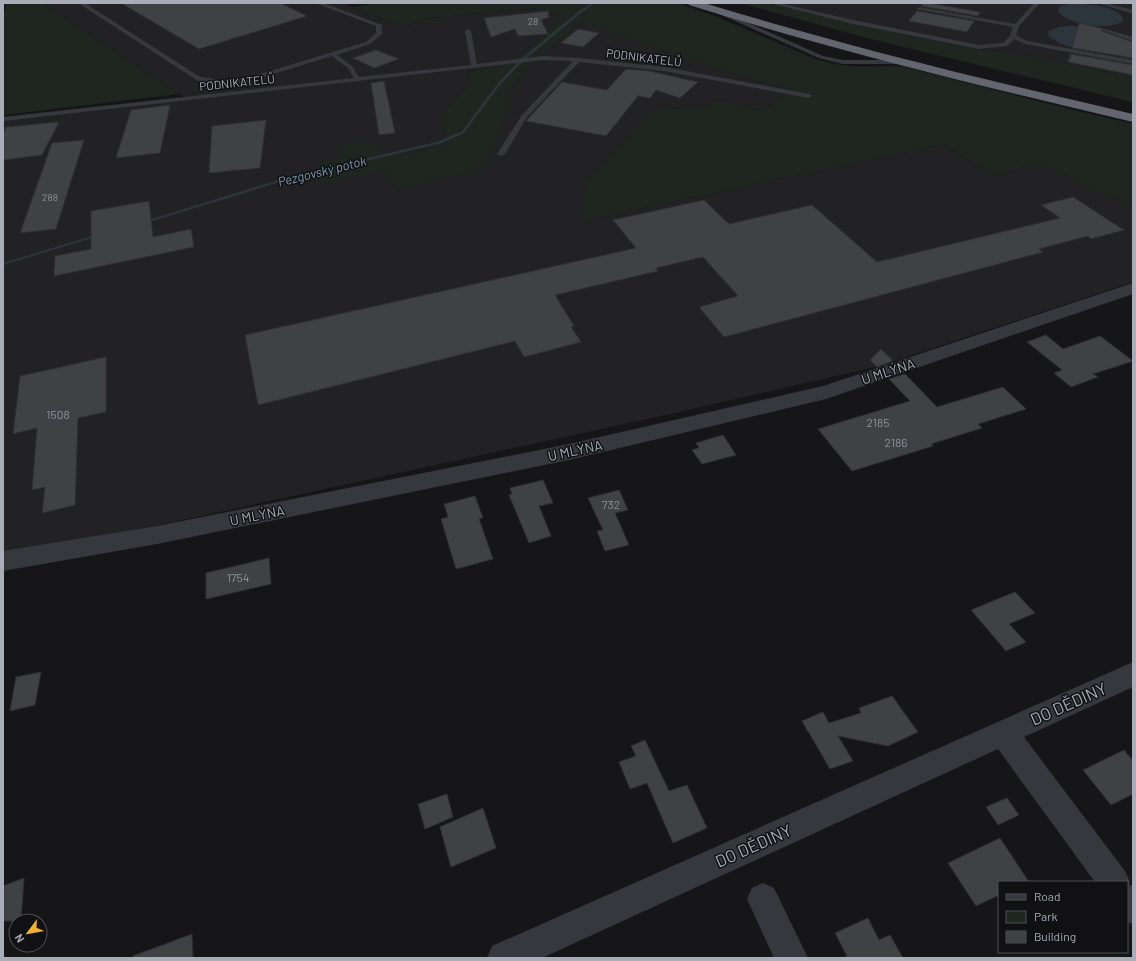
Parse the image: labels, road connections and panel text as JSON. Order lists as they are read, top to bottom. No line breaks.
{"streets":{"street":["U MLÝNA","DO DĚDINY"],"lane":["PODNIKATELŮ"]},"water":["Pezgovský potok"],"house_numbers":["28","288","1508","2185","2186","732","1754"],"legend":["Road","Park","Building"],"north":"bottom left"}
